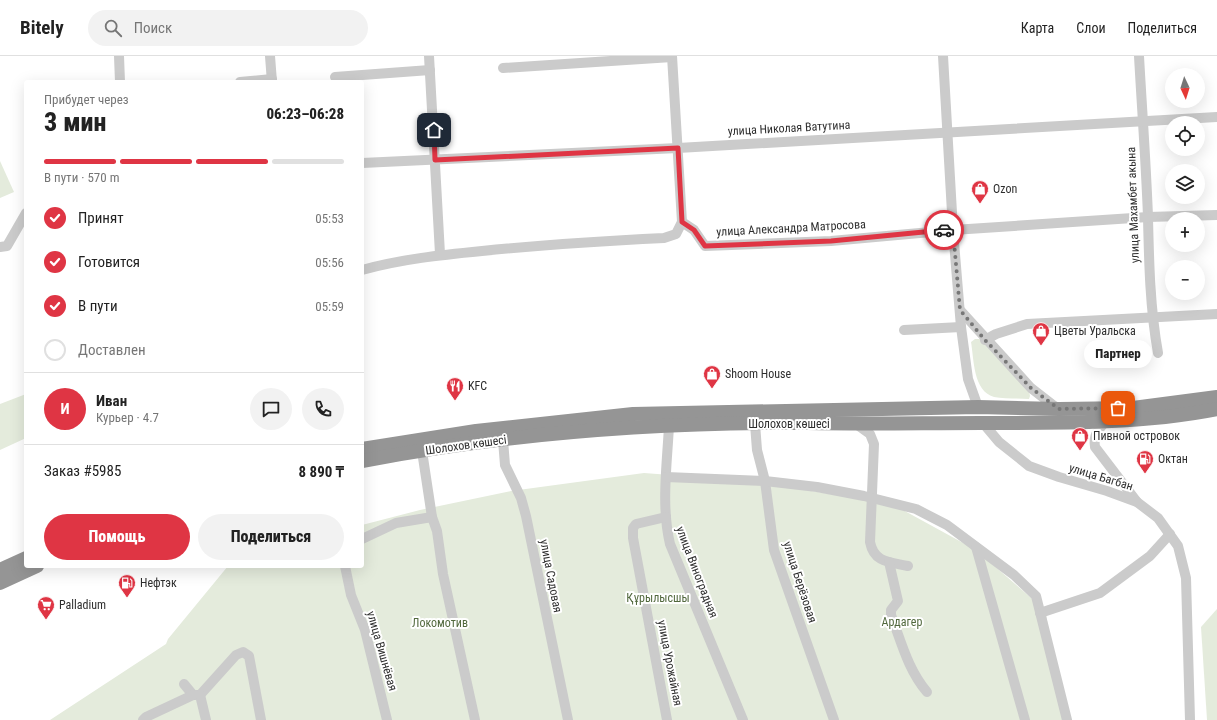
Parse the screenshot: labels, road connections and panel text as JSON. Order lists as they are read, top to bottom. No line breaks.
{"streets":{"highway":["Шолохов көшесі"],"street":["улица Николая Ватутина","улица Махамбет акына","улица Александра Матросова","улица Багбан","улица Виноградная","улица Садовая","улица Берёзовая","улица Вишнёвая","улица Урожайная"]},"crossings":[["улица Николая Ватутина","улица Махамбет акына"],["улица Махамбет акына","улица Александра Матросова"],["Шолохов көшесі","улица Багбан"],["Шолохов көшесі","улица Виноградная"],["Шолохов көшесі","улица Садовая"],["Шолохов көшесі","улица Берёзовая"],["улица Виноградная","улица Урожайная"]],"parks":["Құрылысшы","Ардагер","Локомотив"],"places":{"shop":["Ozon","Цветы Уральска","Shoom House","Пивной островок"],"restaurant":["KFC"],"other":["Партнер"],"fuel station":["Октан","Нефтэк"],"supermarket":["Palladium"]},"north":"bottom","page":{"header":"Bitely","search":"Поиск","nav":["Карта","Слои","Поделиться"],"map_buttons":["+","−"],"heading":["3 мин","Прибудет через","06:23–06:28"],"panel":["Иван","Курьер · 4.7","Заказ #5985","8 890 ₸"],"bar":"В пути · 570 m","list":[["Принят","05:53"],["Готовится","05:56"],["В пути","05:59"],"Доставлен"],"bubble":"Партнер","round":"И","buttons":["Помощь","Поделиться"]}}
